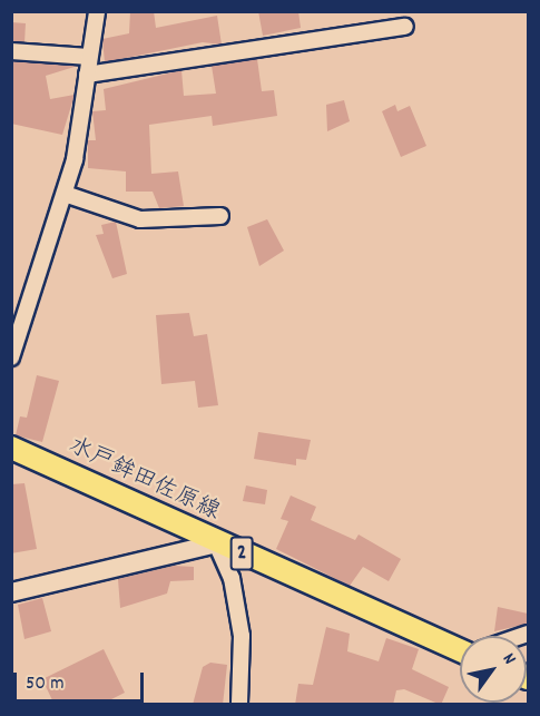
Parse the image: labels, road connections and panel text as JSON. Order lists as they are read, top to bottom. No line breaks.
{"streets":{"main road":["水戸鉾田佐原線","2"]},"scale_bar":"50 m","north":"top right"}
